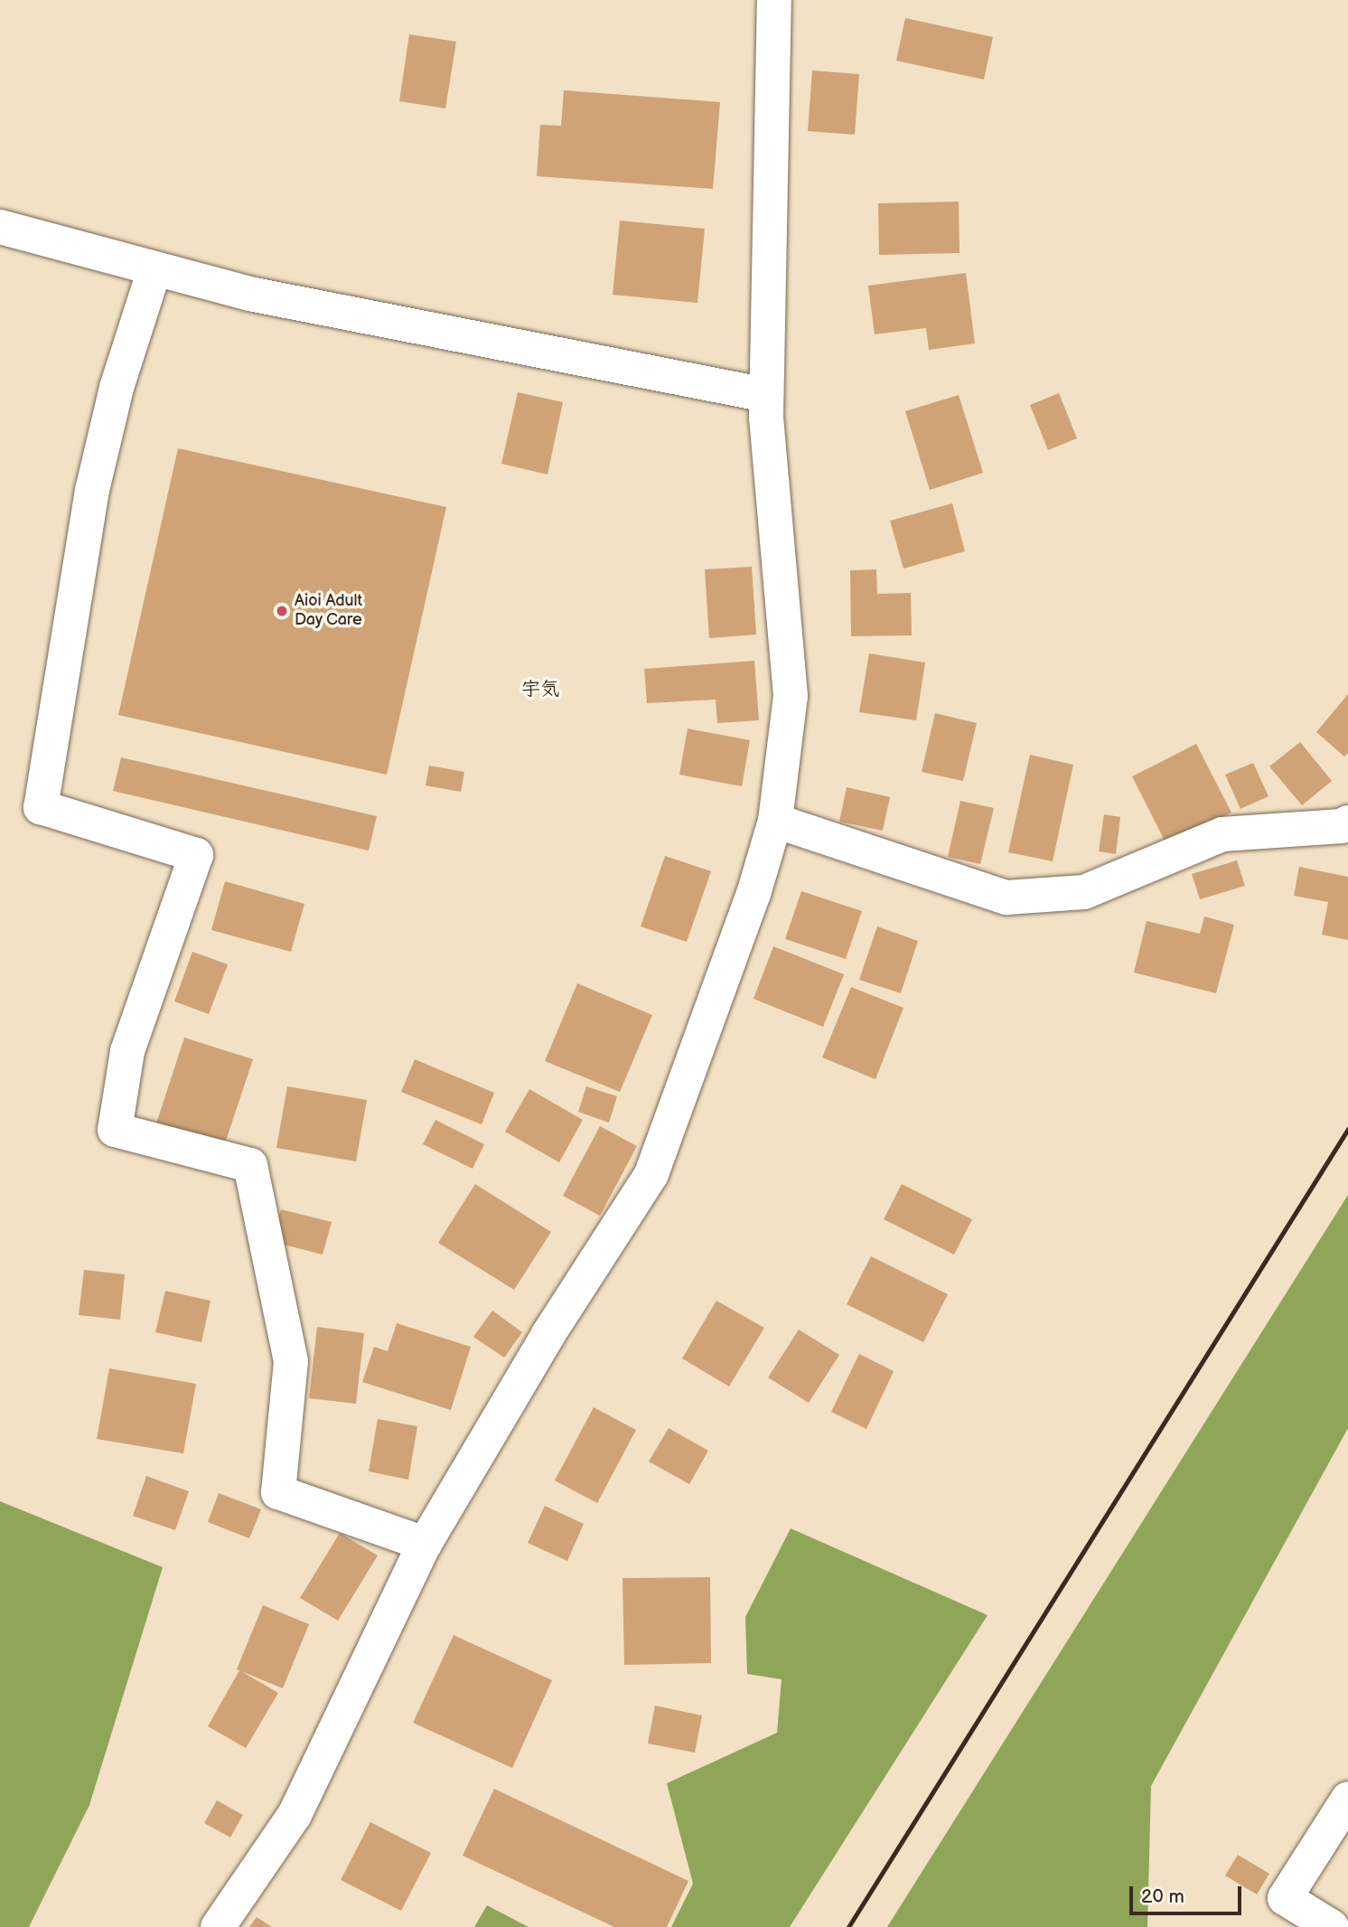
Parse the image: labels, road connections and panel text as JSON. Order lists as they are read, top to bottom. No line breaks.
{"districts":["宇気"],"places":["Aioi Adult Day Care"],"scale_bar":"20 m"}
